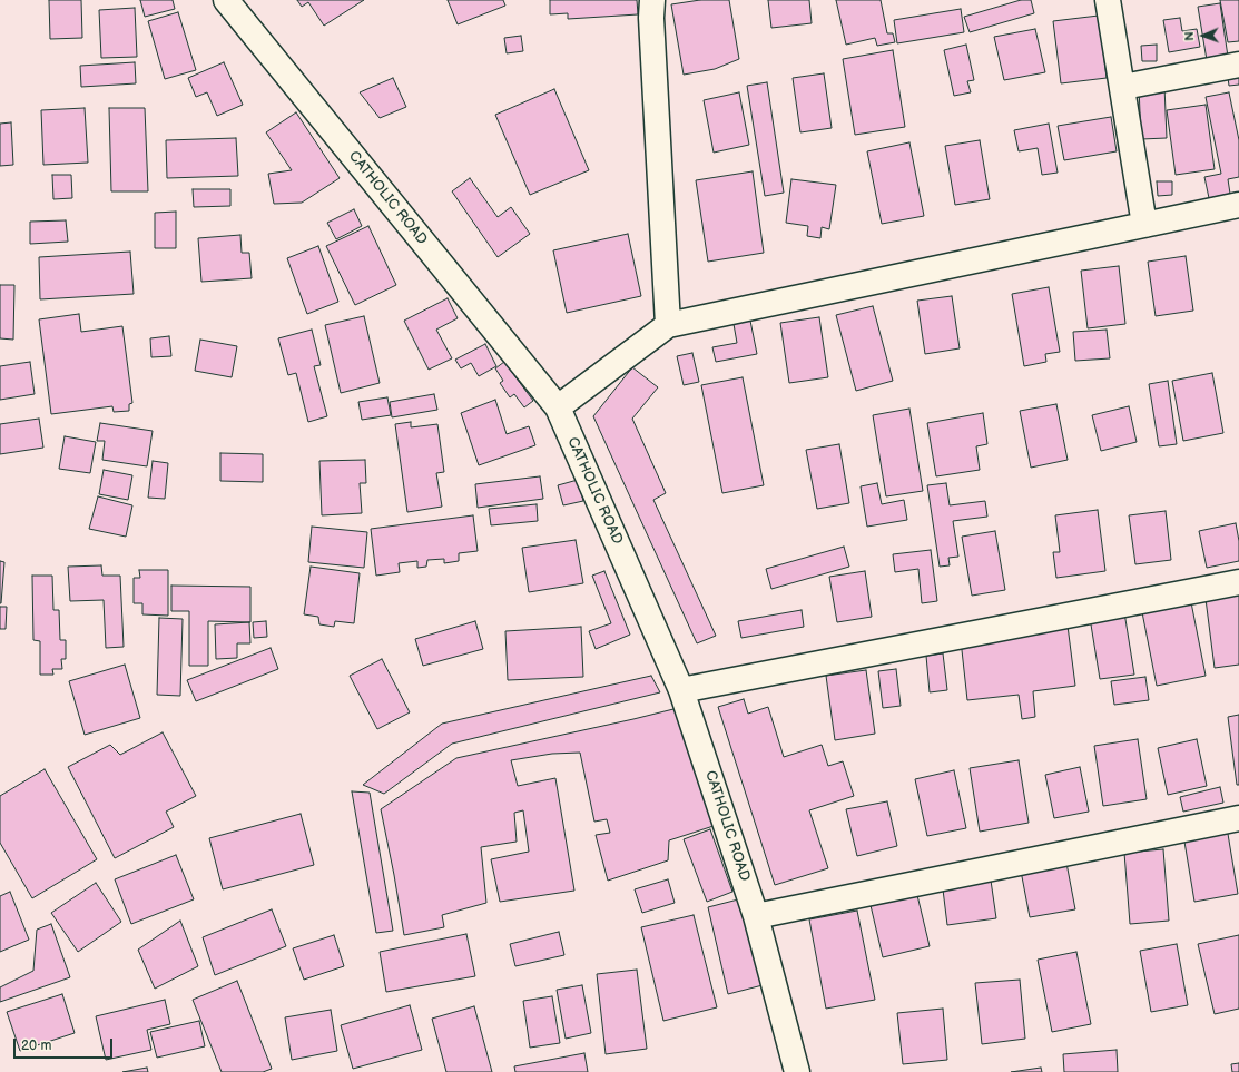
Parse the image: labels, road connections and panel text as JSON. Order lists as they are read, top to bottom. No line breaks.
{"streets":{"street":["CATHOLIC ROAD"]},"scale_bar":"20 m","north":"left"}
